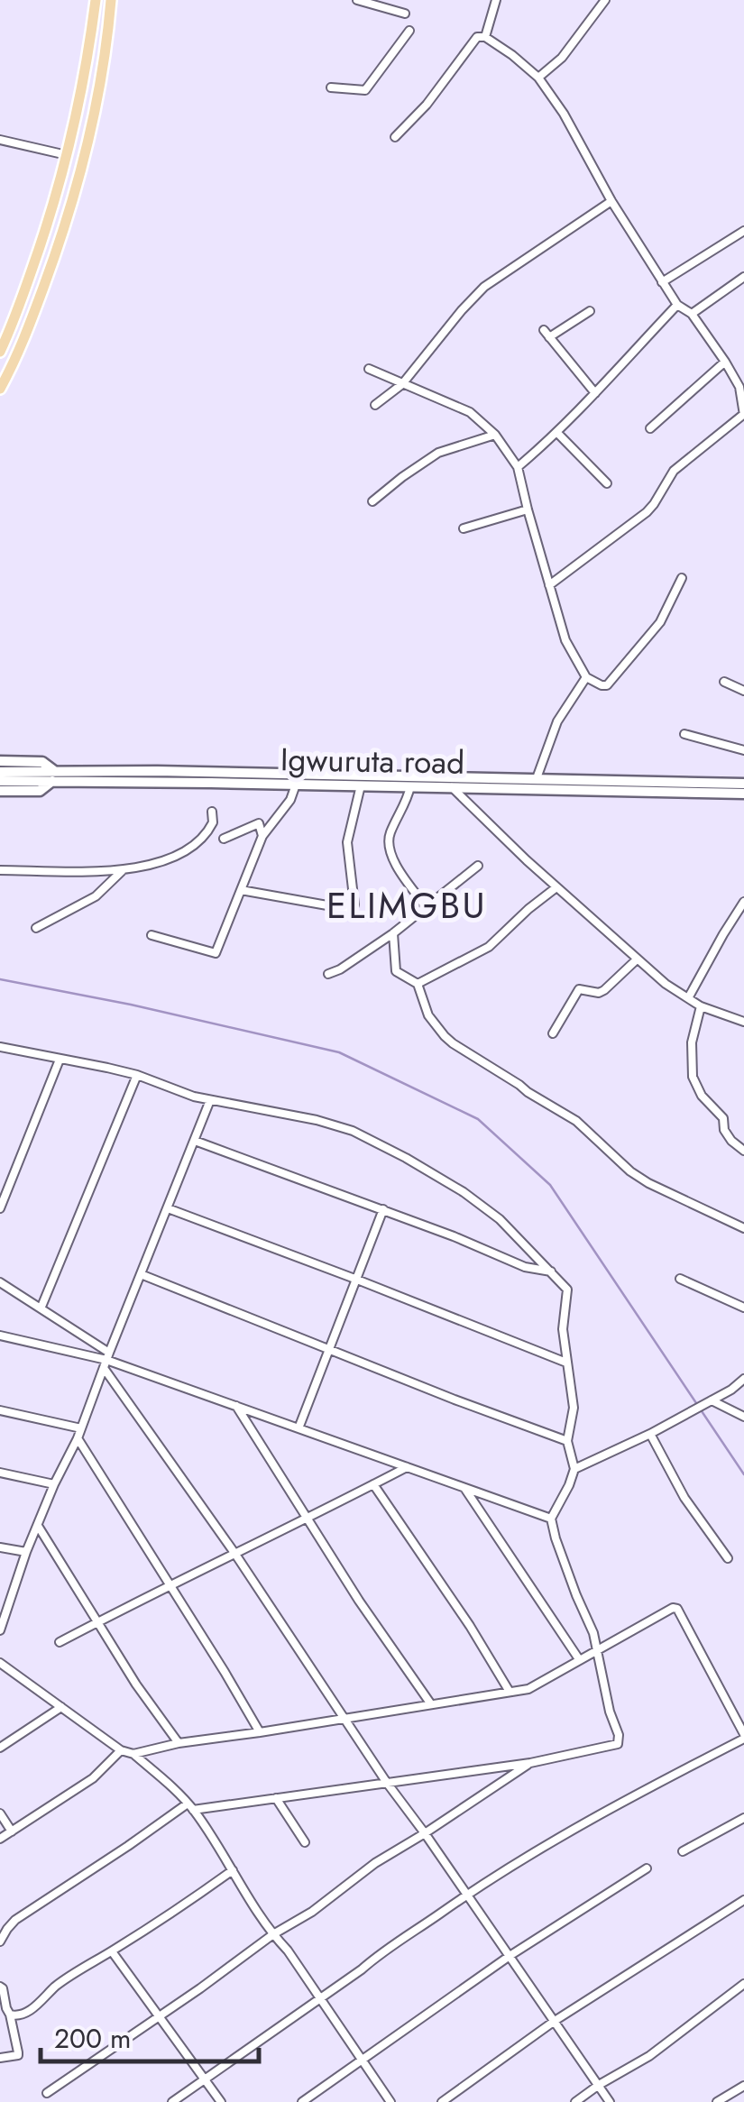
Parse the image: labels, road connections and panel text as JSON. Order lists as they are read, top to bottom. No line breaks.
{"streets":{"main road":["Igwuruta road"]},"districts":["ELIMGBU"],"scale_bar":"200 m"}
